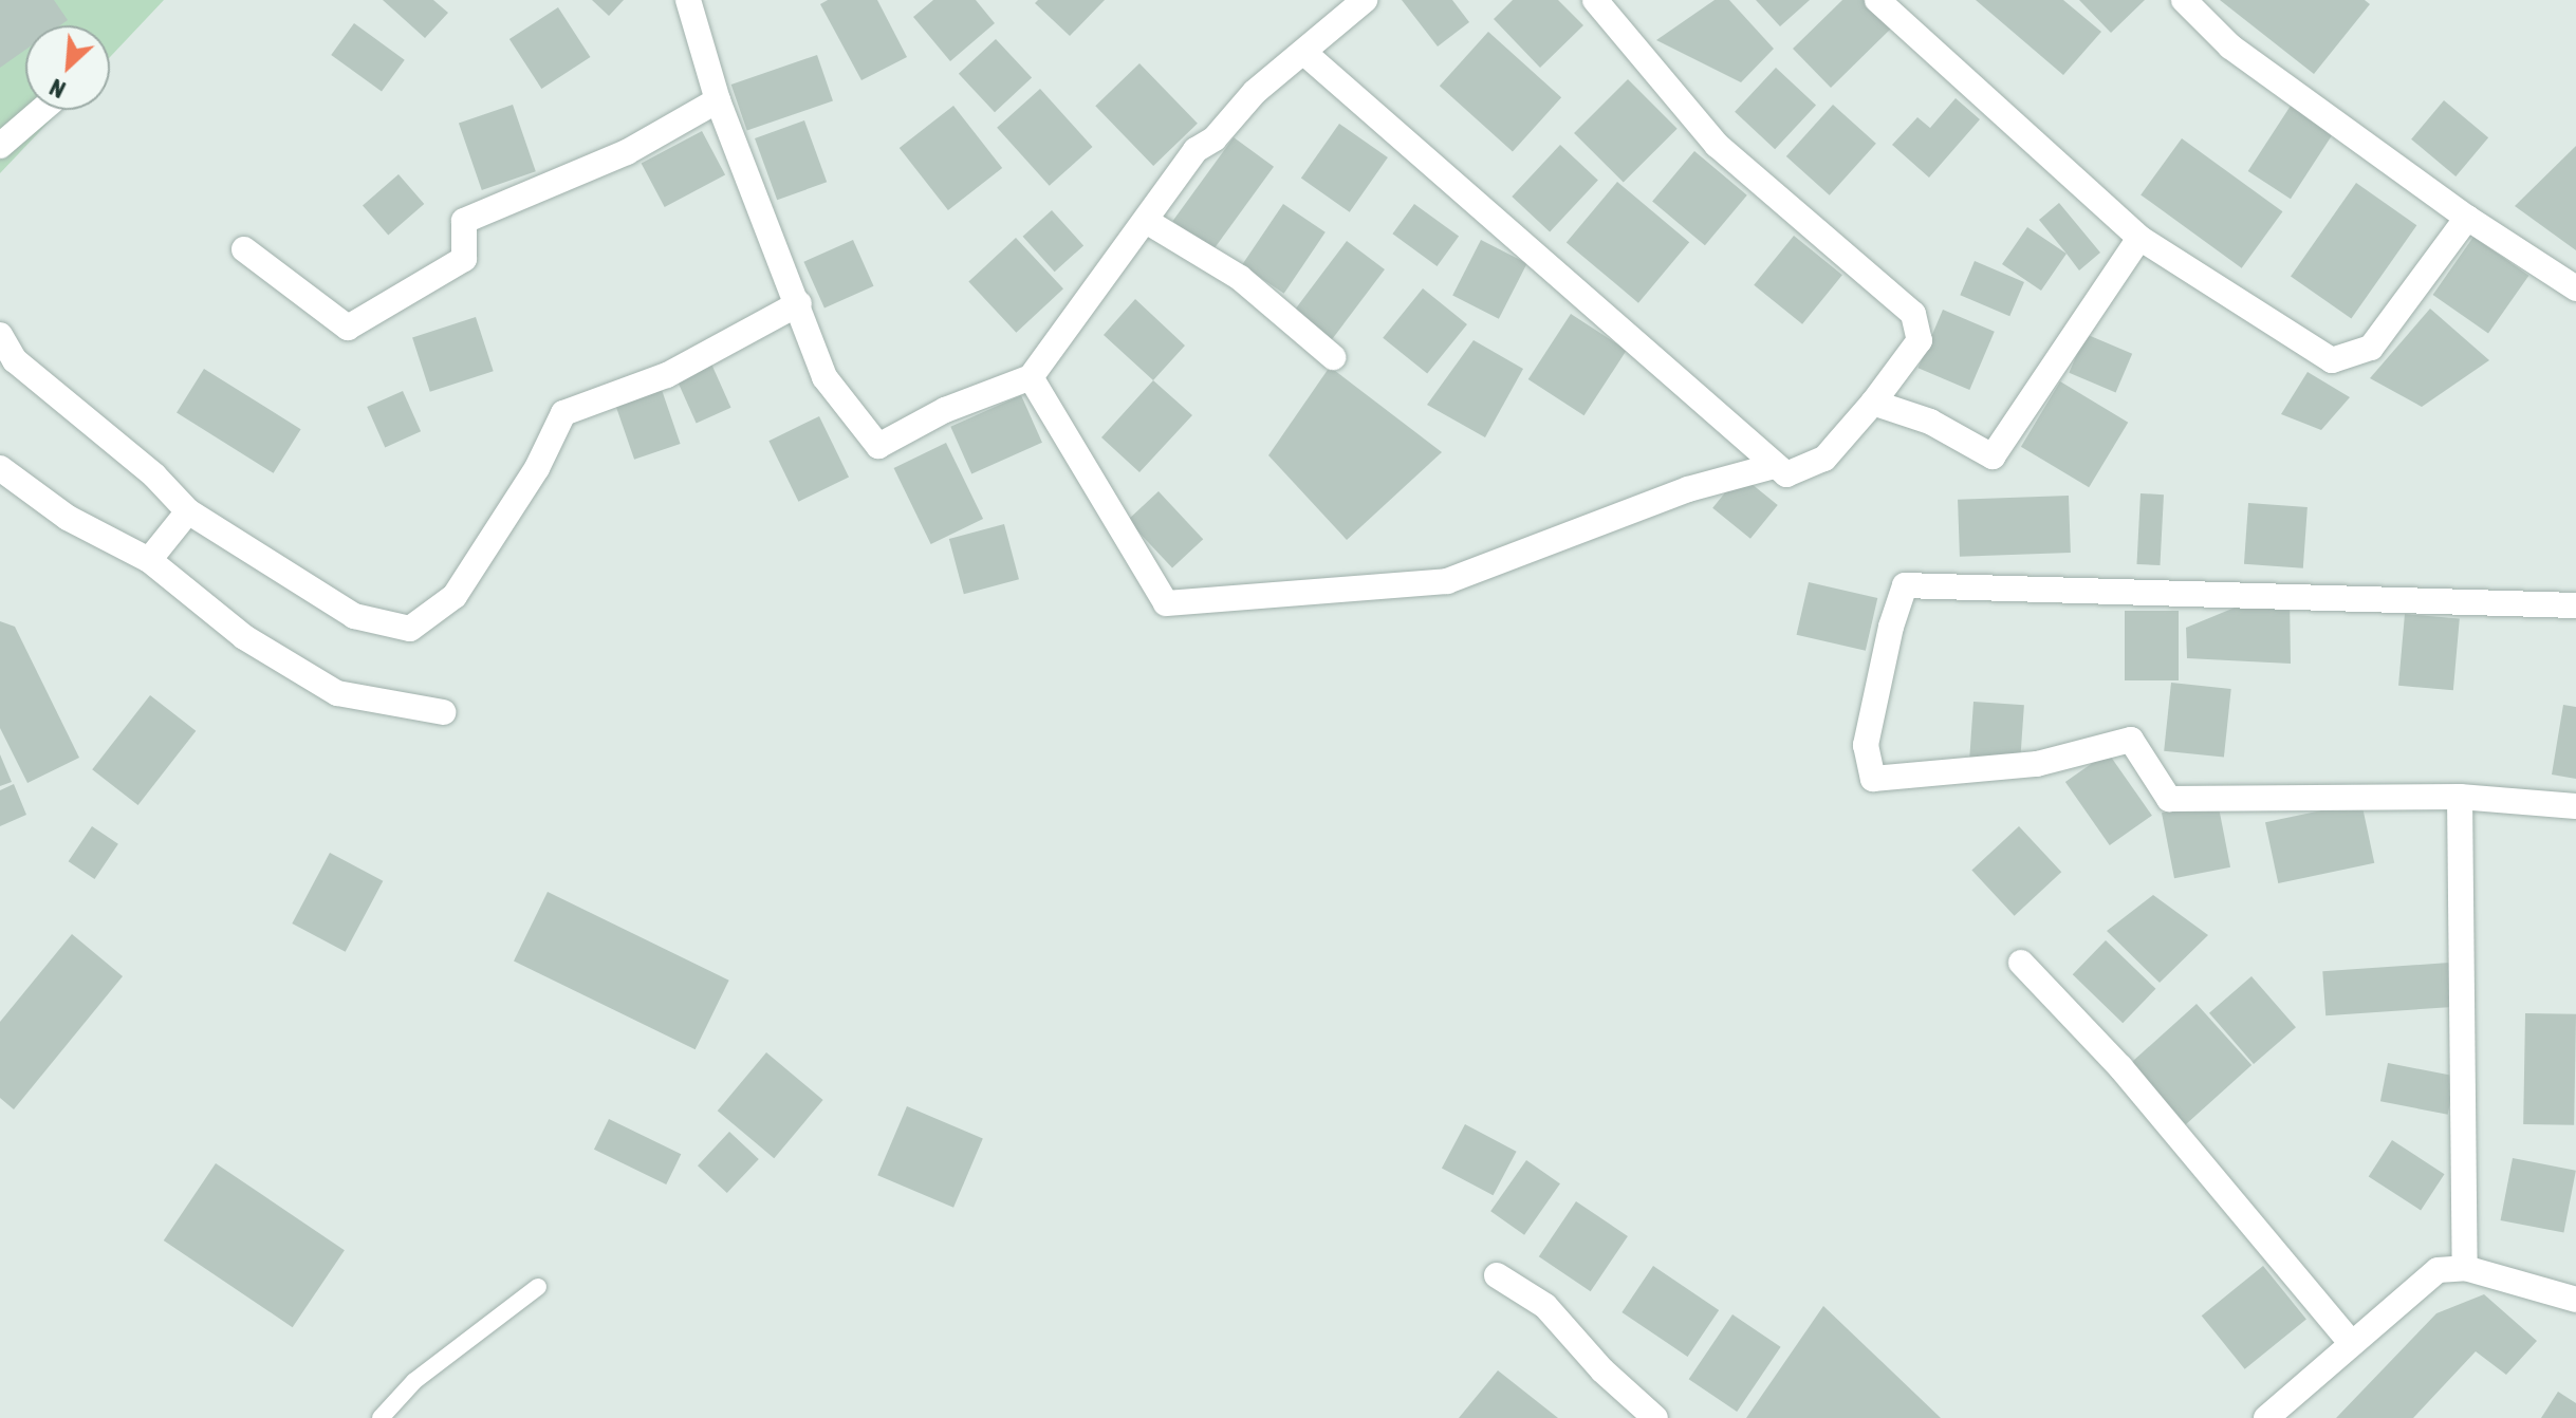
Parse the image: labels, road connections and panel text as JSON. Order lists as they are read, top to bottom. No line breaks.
{"north":"bottom left"}
